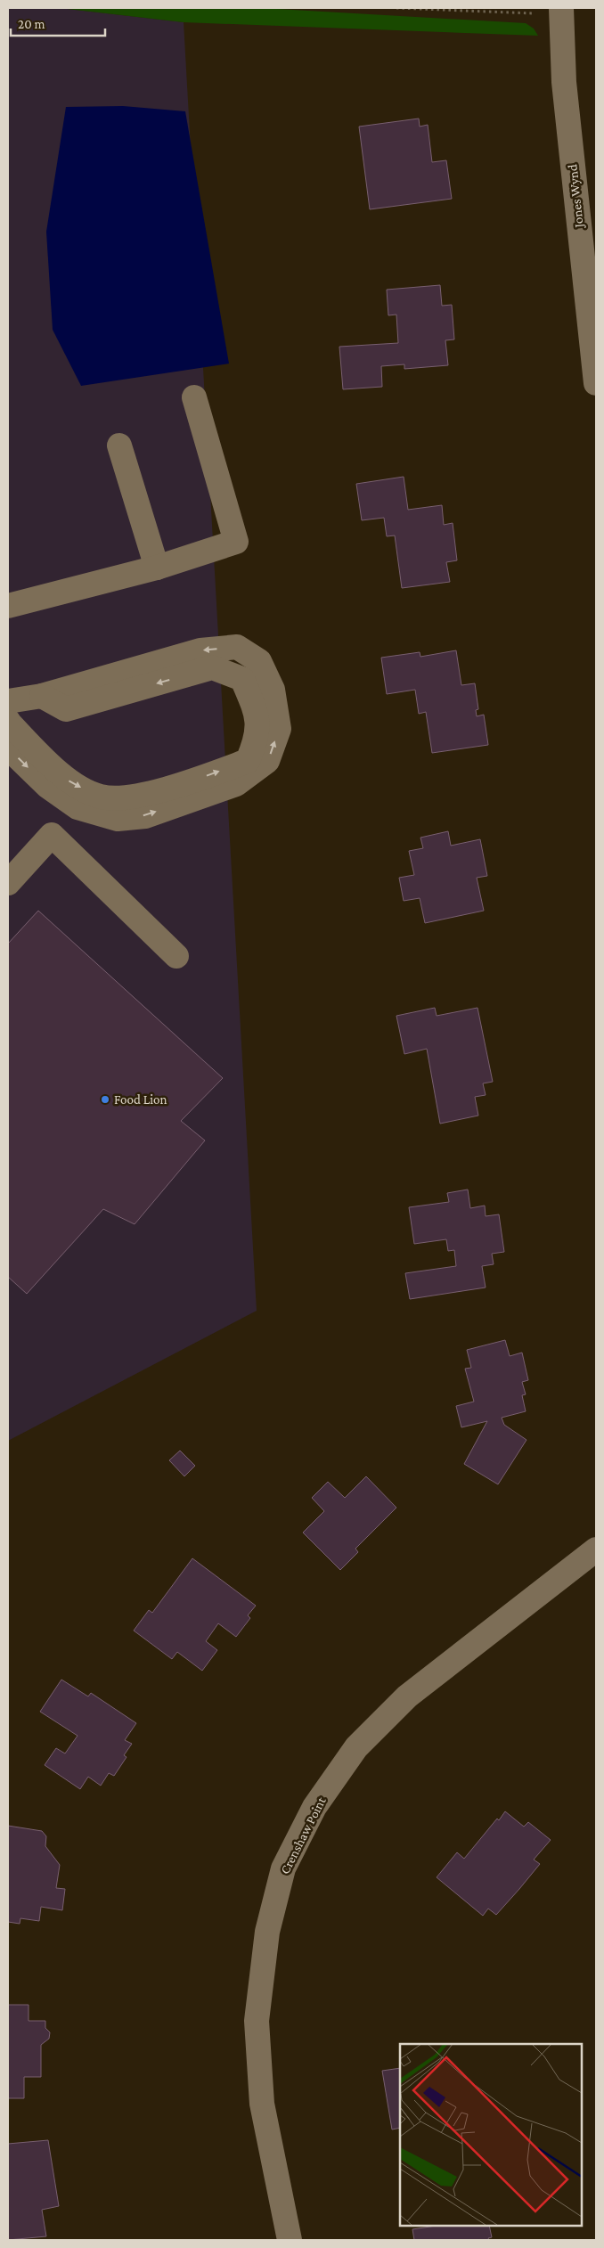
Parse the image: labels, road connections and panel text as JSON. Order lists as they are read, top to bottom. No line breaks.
{"streets":{"street":["Jones Wynd","Crenshaw Point"]},"places":["Food Lion"],"scale_bar":"20 m"}
